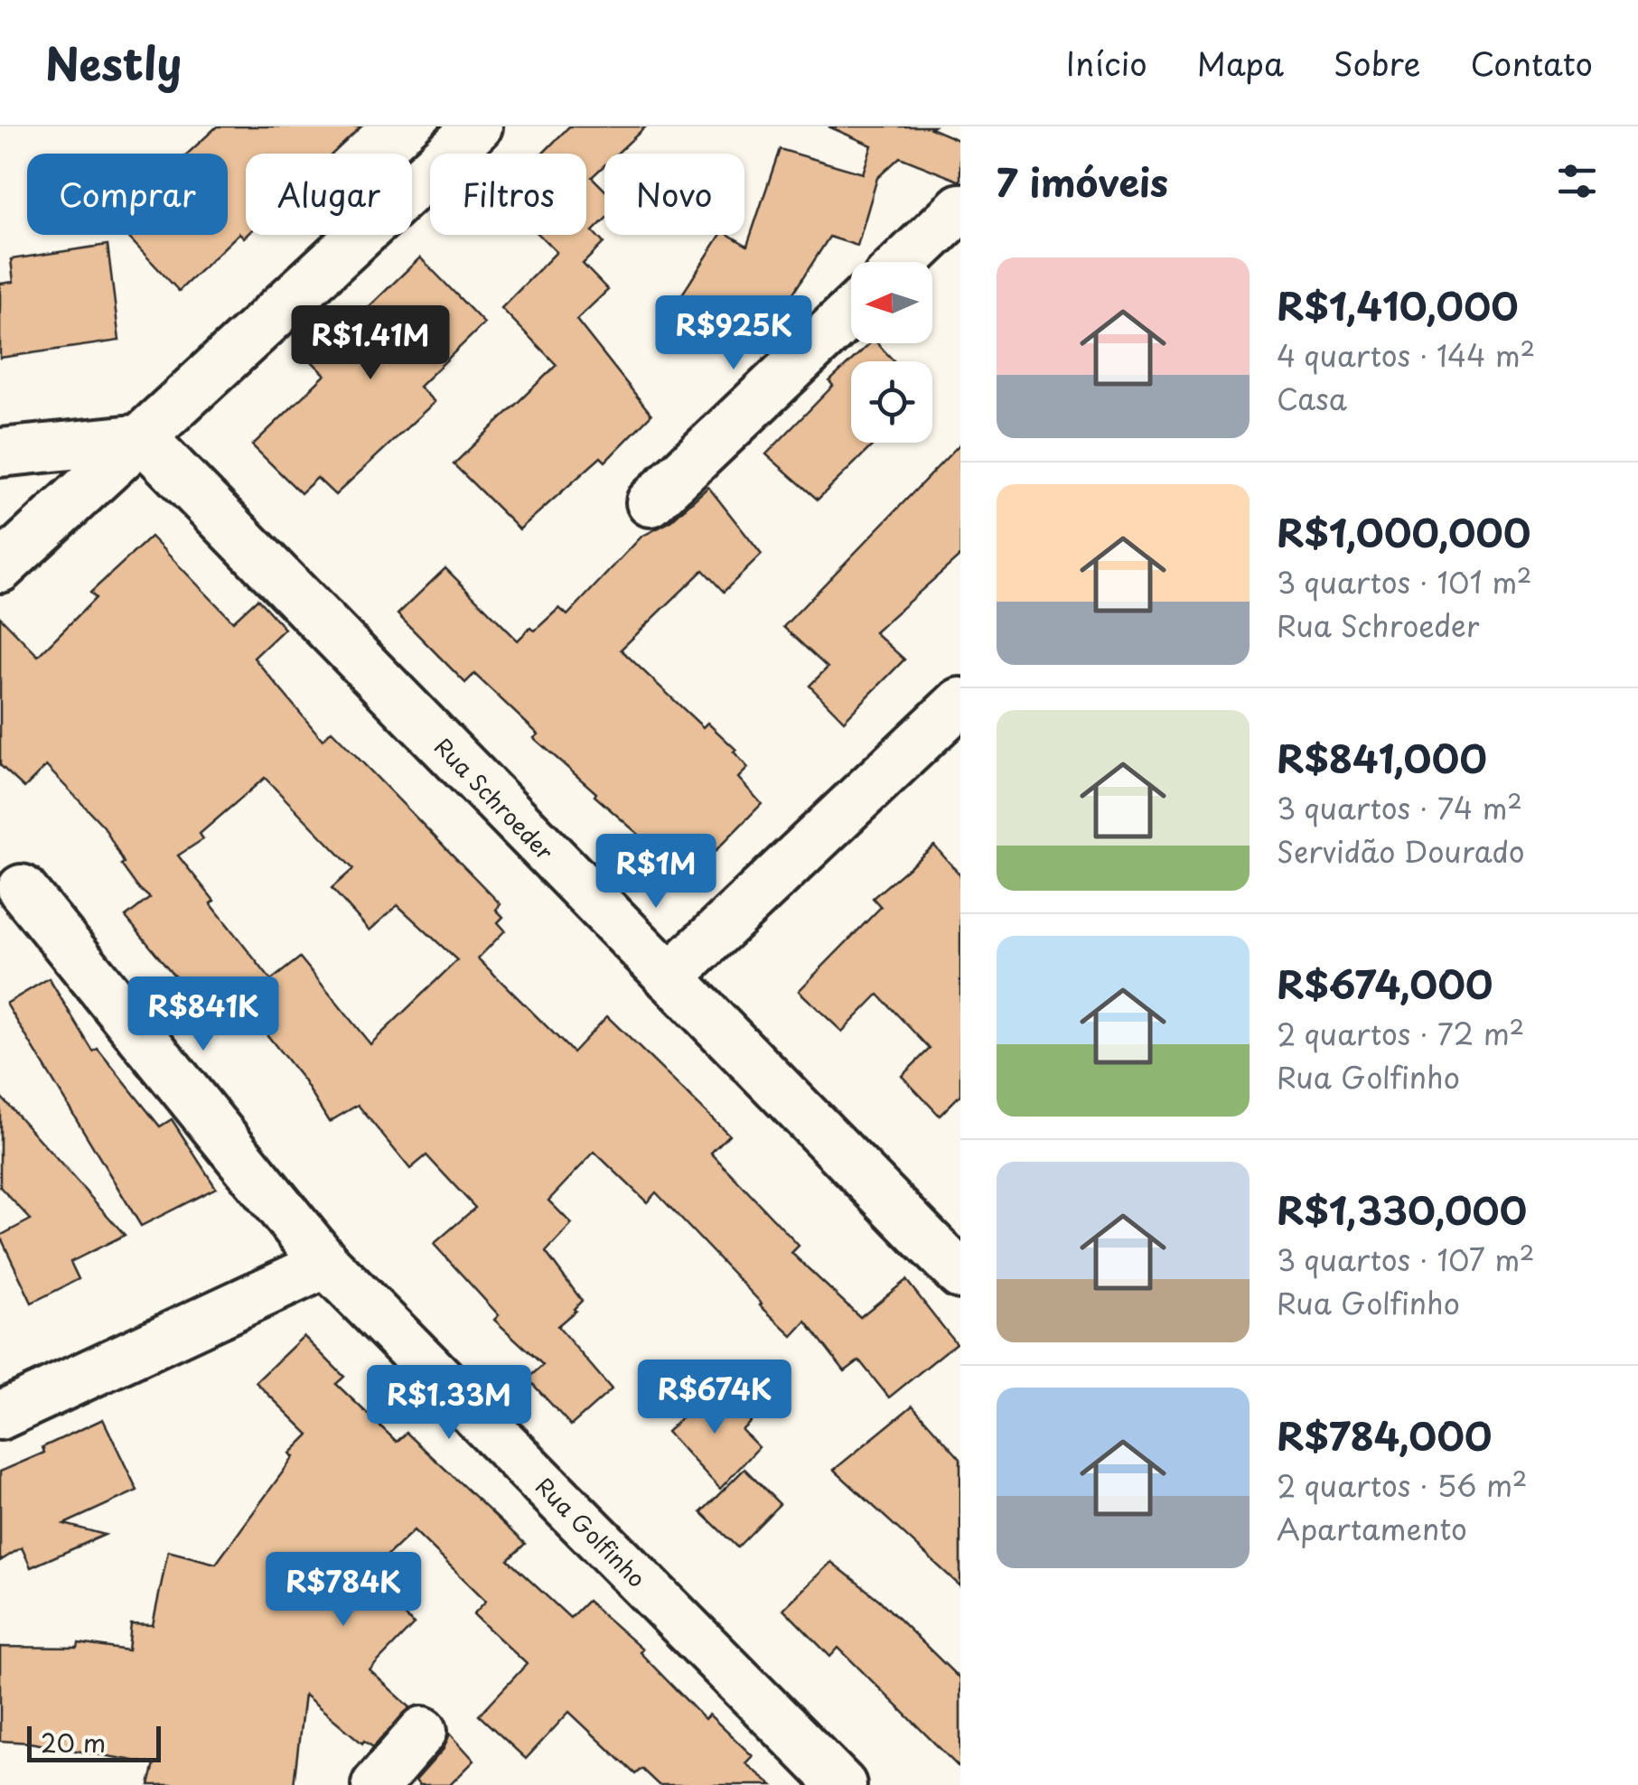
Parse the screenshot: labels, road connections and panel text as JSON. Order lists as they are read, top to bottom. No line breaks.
{"streets":{"street":["Rua Schroeder","Rua Golfinho"]},"scale_bar":"20 m","north":"left","page":{"header":"Nestly","nav":["Início","Mapa","Sobre","Contato"],"heading":"7 imóveis","chip":["Comprar","Alugar","Filtros","Novo"],"list":[{"name":"R$1,410,000","note":"4 quartos · 144 m² · Casa"},{"name":"R$1,000,000","note":"3 quartos · 101 m² · Rua Schroeder"},{"name":"R$841,000","note":"3 quartos · 74 m² · Servidão Dourado"},{"name":"R$674,000","note":"2 quartos · 72 m² · Rua Golfinho"},{"name":"R$1,330,000","note":"3 quartos · 107 m² · Rua Golfinho"},{"name":"R$784,000","note":"2 quartos · 56 m² · Apartamento"}],"price":["R$925K","R$1.41M","R$1M","R$841K","R$674K","R$1.33M","R$784K"],"scale":"20 m"}}
